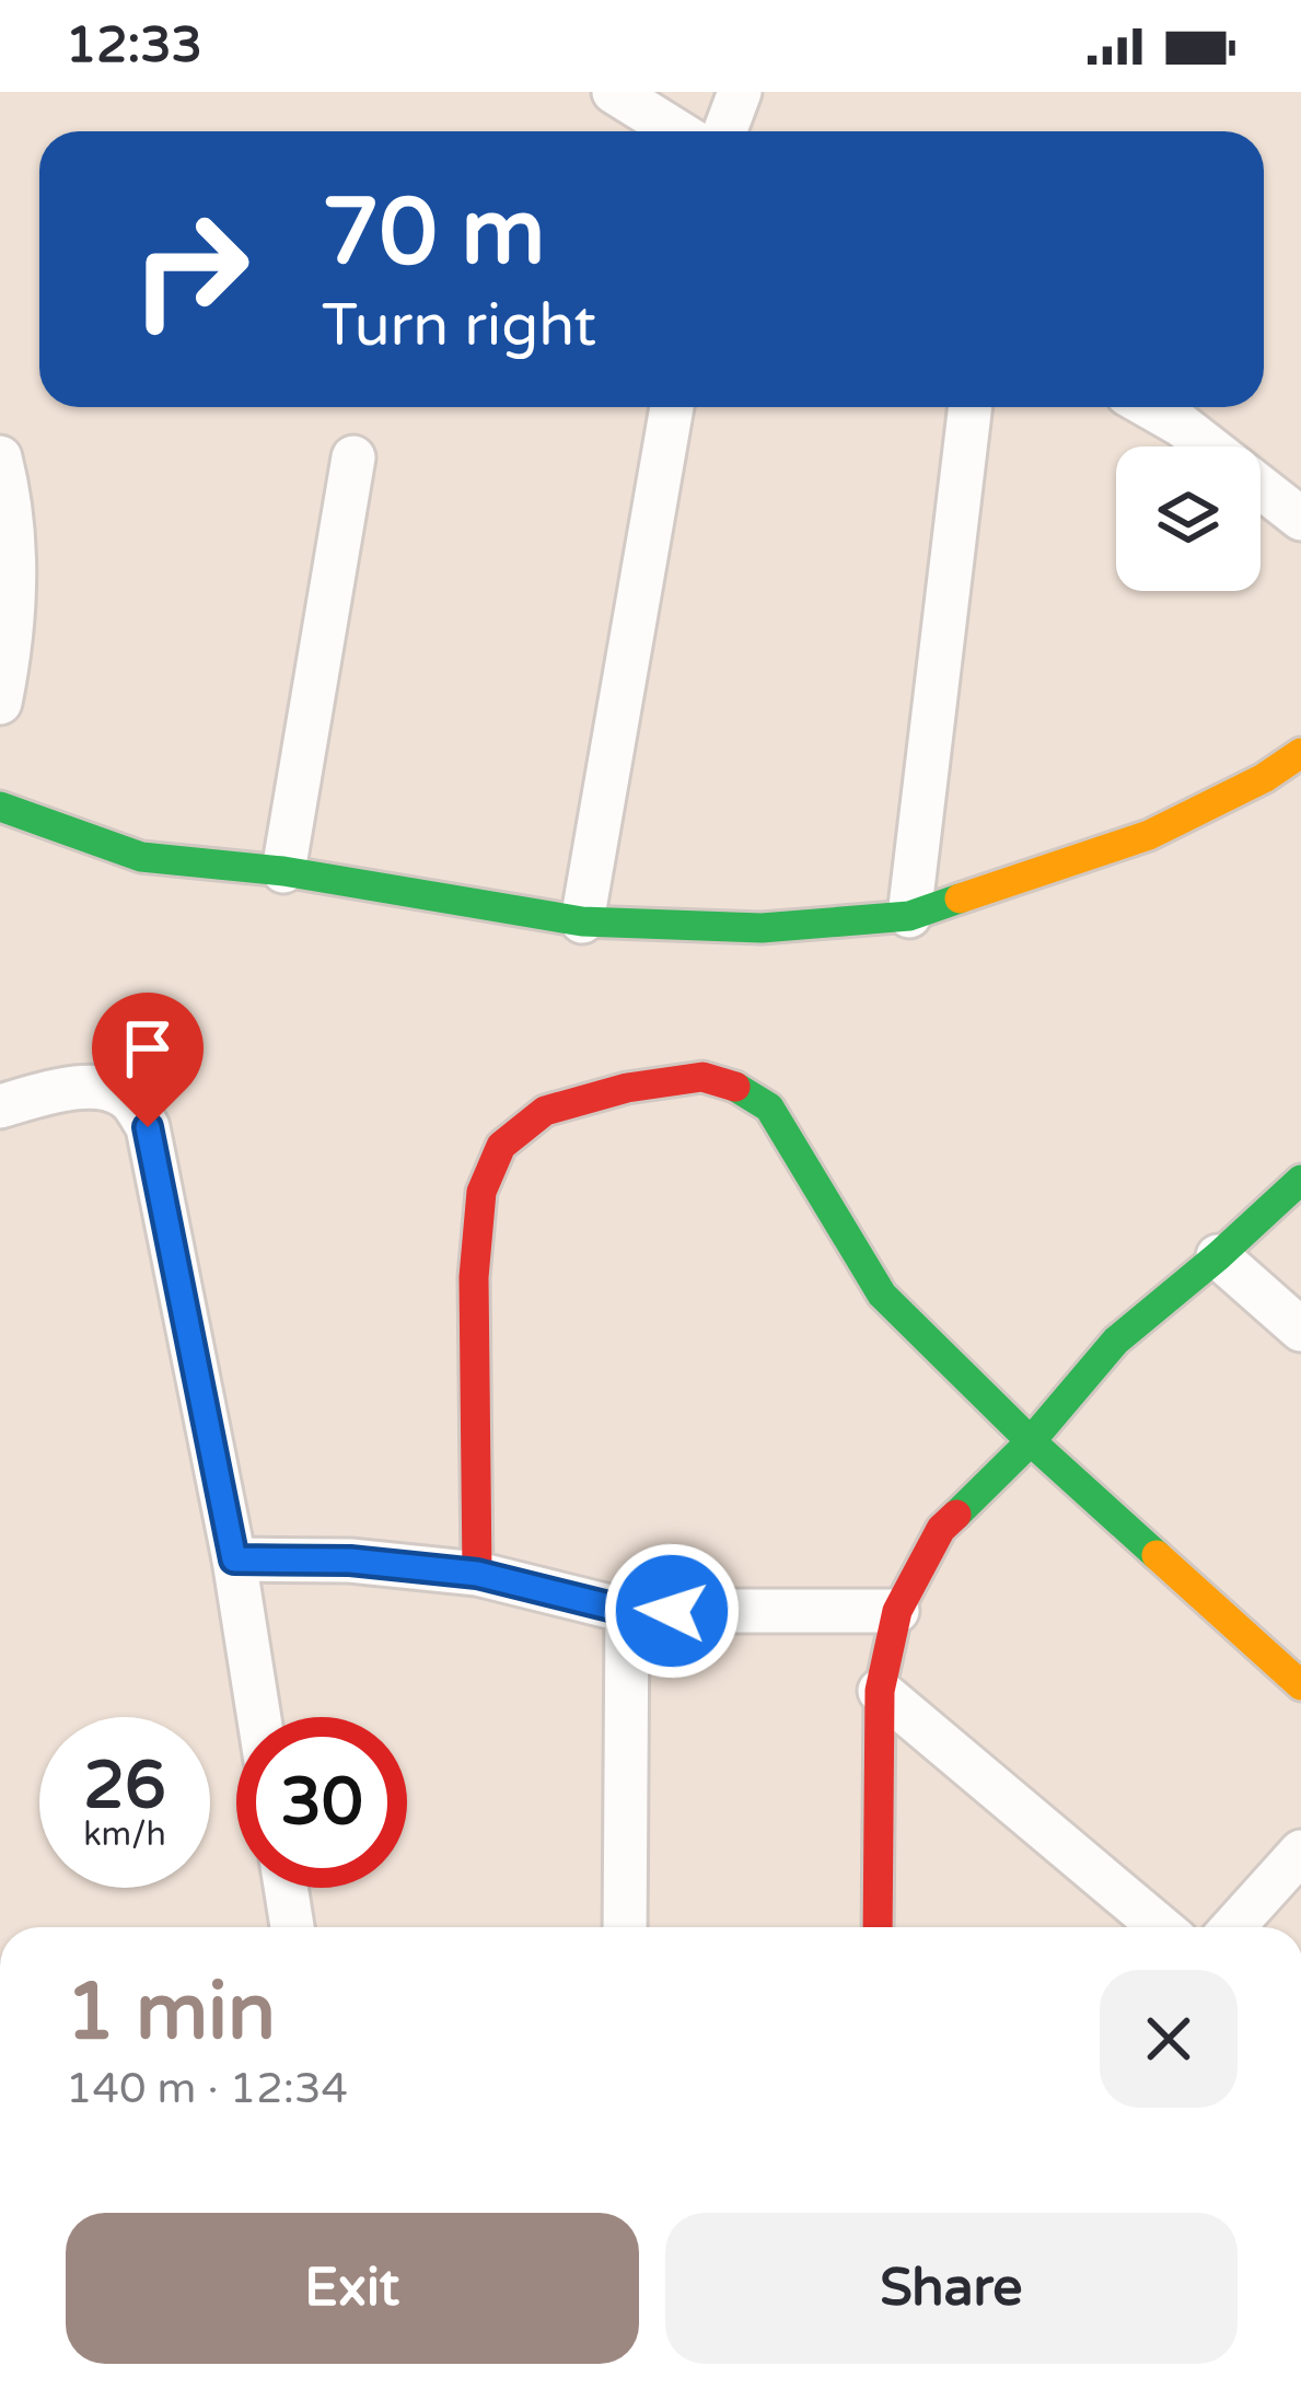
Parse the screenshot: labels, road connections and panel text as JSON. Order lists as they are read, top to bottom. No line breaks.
{"page":{"status":"12:33","turn":["70 m","Turn right"],"speed":"26 km/h","limit":"30","heading":["1 min","140 m · 12:34"],"buttons":["Exit","Share"]}}
